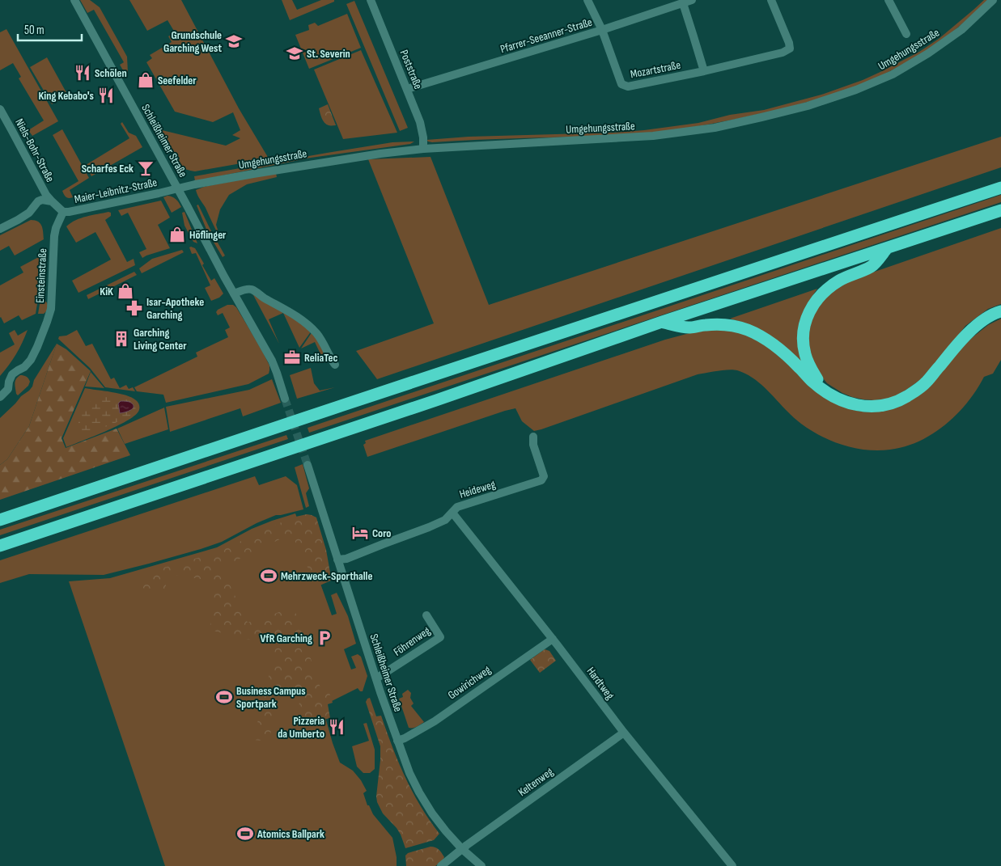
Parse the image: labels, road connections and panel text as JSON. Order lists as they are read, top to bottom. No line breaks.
{"streets":{"street":["Pfarrer-Seeanner-Straße","Umgehungsstraße","Poststraße","Mozartstraße","Schleißheimer Straße","Niels-Bohr-Straße","Maier-Leibnitz-Straße","Einsteinstraße","Heideweg","Föhrenweg","Gowirichweg","Hardtweg","Keltenweg"]},"crossings":[["Pfarrer-Seeanner-Straße","Poststraße"],["Pfarrer-Seeanner-Straße","Mozartstraße"],["Umgehungsstraße","Poststraße"],["Umgehungsstraße","Schleißheimer Straße"],["Umgehungsstraße","Maier-Leibnitz-Straße"],["Schleißheimer Straße","Maier-Leibnitz-Straße"],["Schleißheimer Straße","Heideweg"],["Schleißheimer Straße","Föhrenweg"],["Schleißheimer Straße","Gowirichweg"],["Schleißheimer Straße","Keltenweg"],["Niels-Bohr-Straße","Maier-Leibnitz-Straße"],["Maier-Leibnitz-Straße","Einsteinstraße"],["Heideweg","Hardtweg"],["Gowirichweg","Hardtweg"],["Hardtweg","Keltenweg"]],"places":{"school or university":["Grundschule Garching West","St. Severin"],"restaurant":["Schölen","King Kebabo's","Pizzeria da Umberto"],"shop":["Seefelder","Höflinger","KiK"],"bar":["Scharfes Eck"],"pharmacy":["Isar-Apotheke Garching"],"building":["Garching Living Center"],"office":["ReliaTec"],"hotel":["Coro"],"sports":["Mehrzweck-Sporthalle","Business Campus Sportpark","Atomics Ballpark"],"parking":["VfR Garching"]},"scale_bar":"50 m"}
